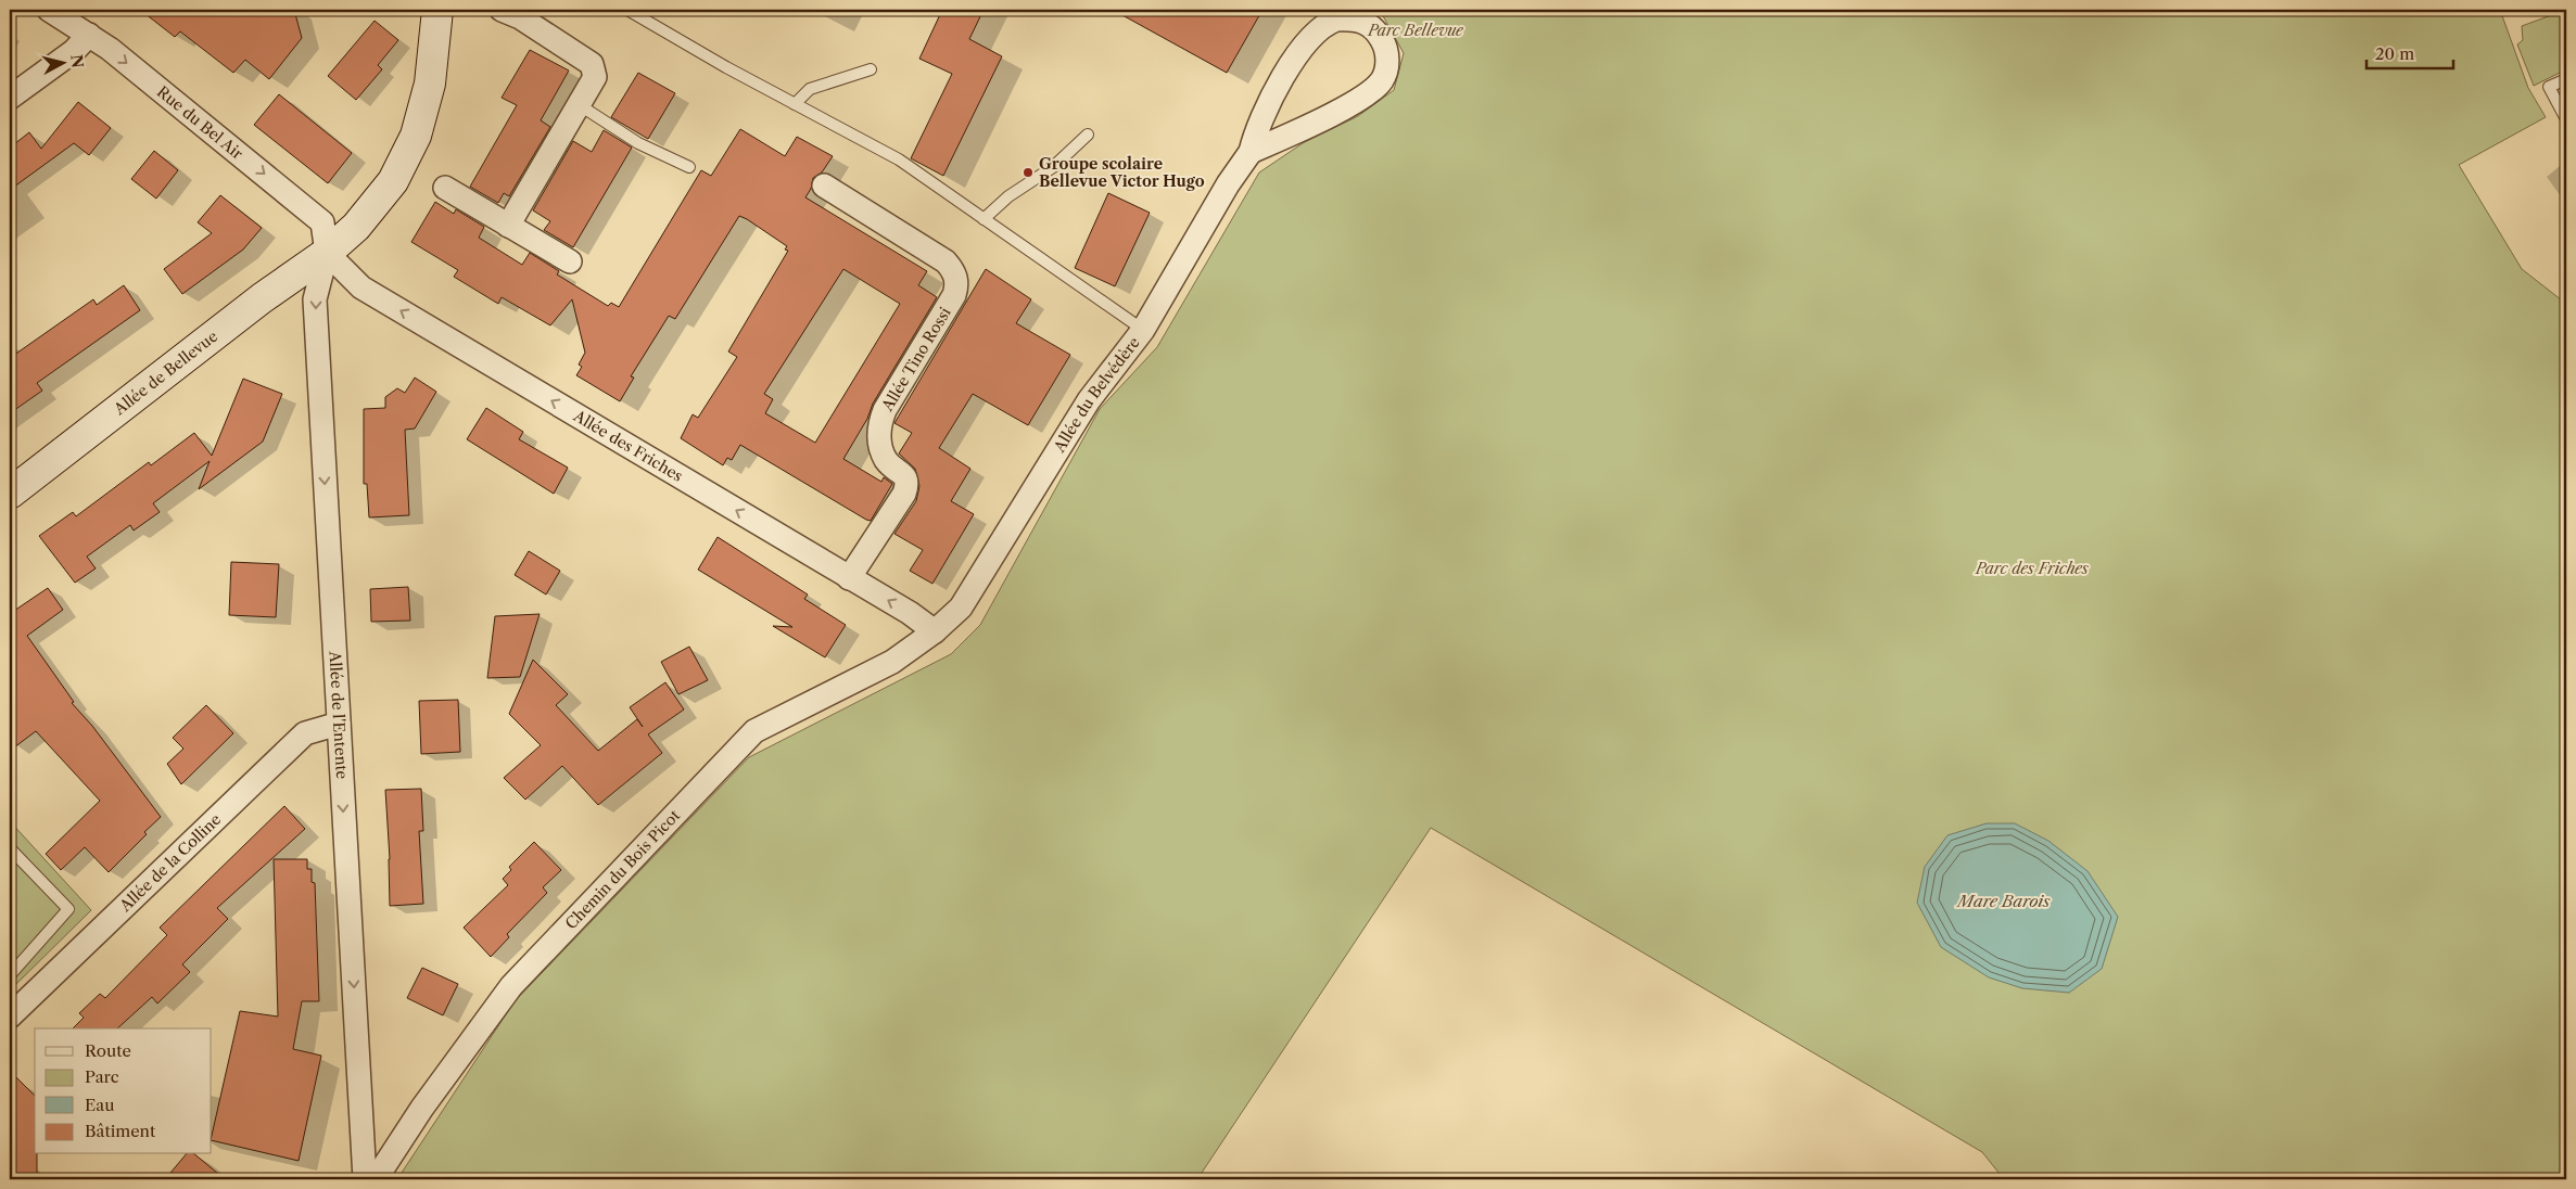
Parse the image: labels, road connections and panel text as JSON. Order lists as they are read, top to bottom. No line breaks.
{"streets":{"street":["Rue du Bel Air","Allée Tino Rossi","Allée de Bellevue","Allée du Belvédère","Allée des Friches","Allée de l'Entente","Allée de la Colline","Chemin du Bois Picot"]},"crossings":[["Rue du Bel Air","Allée de Bellevue"],["Rue du Bel Air","Allée des Friches"],["Rue du Bel Air","Allée de l'Entente"],["Allée Tino Rossi","Allée des Friches"],["Allée de Bellevue","Allée des Friches"],["Allée de Bellevue","Allée de l'Entente"],["Allée du Belvédère","Allée des Friches"],["Allée du Belvédère","Chemin du Bois Picot"],["Allée des Friches","Allée de l'Entente"],["Allée des Friches","Chemin du Bois Picot"],["Allée de l'Entente","Allée de la Colline"]],"one_way":["Rue du Bel Air","Allée des Friches","Allée de l'Entente"],"water":["Mare Barois"],"parks":["Parc Bellevue","Parc des Friches"],"places":["Groupe scolaire Bellevue Victor Hugo"],"legend":["Route","Parc","Eau","Bâtiment"],"scale_bar":"20 m","north":"right"}
